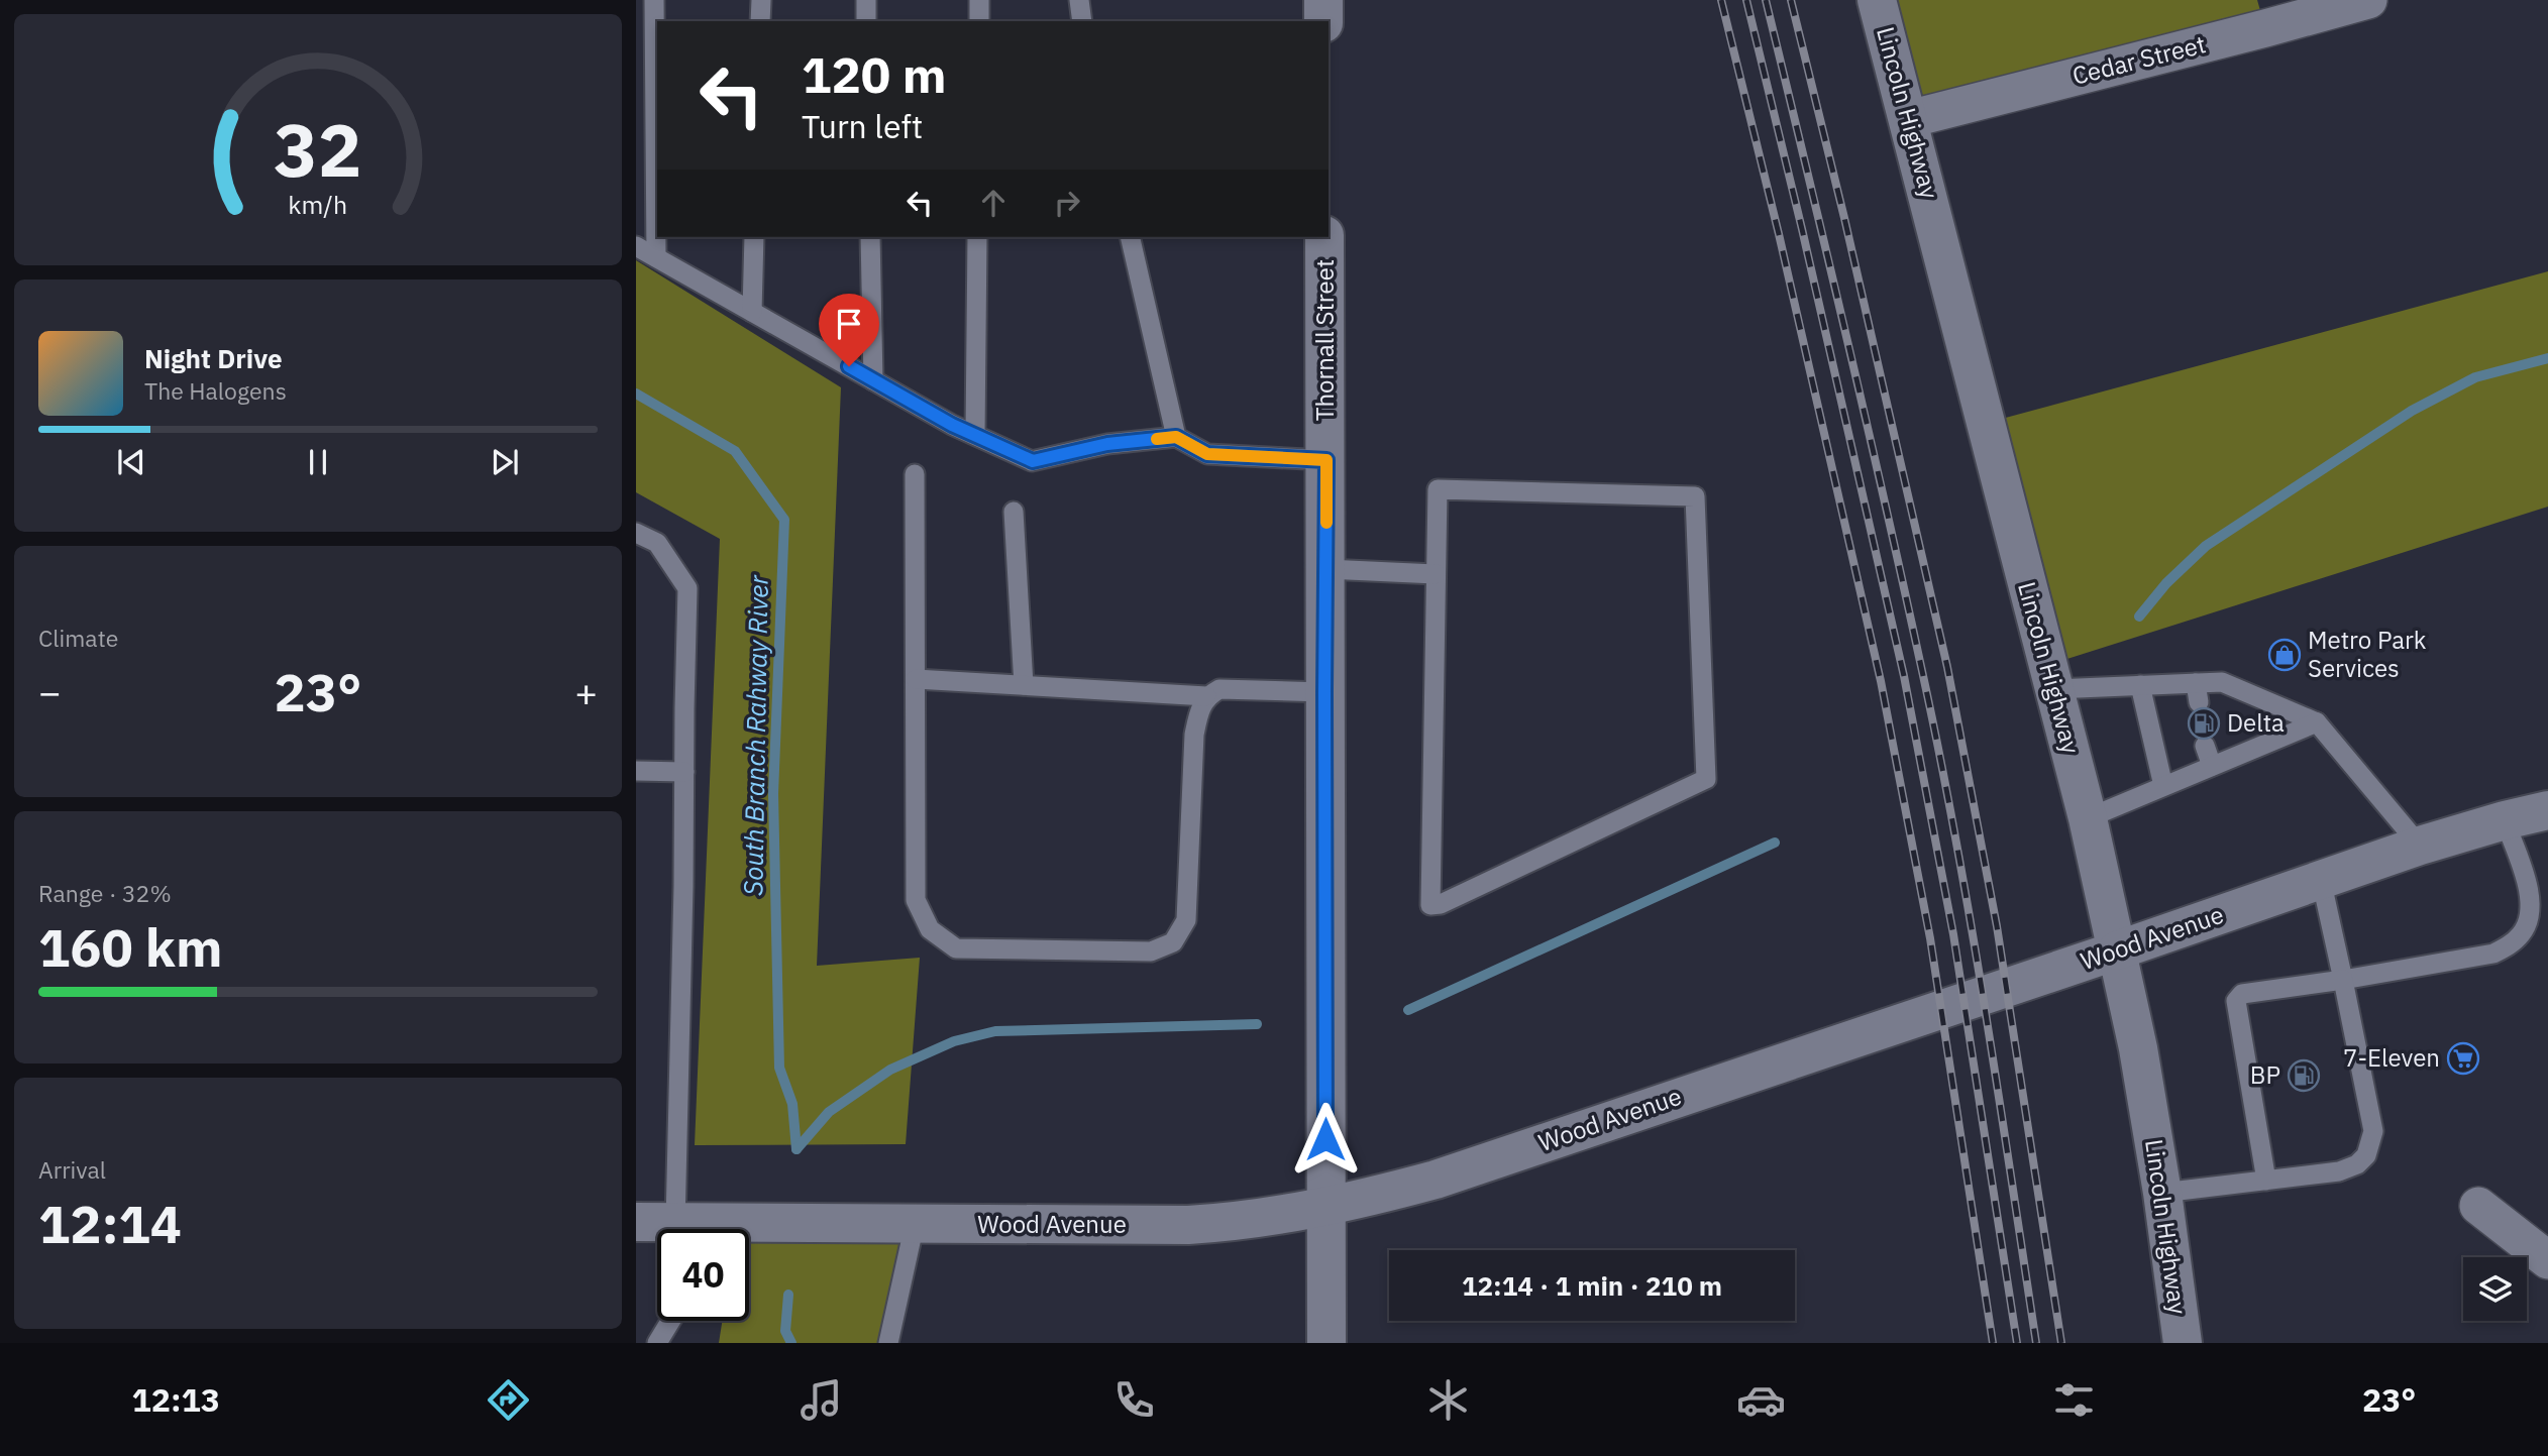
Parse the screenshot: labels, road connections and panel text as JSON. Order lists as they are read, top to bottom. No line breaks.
{"streets":{"street":["Cedar Street","Lincoln Highway","Thornall Street","Wood Avenue"]},"crossings":[["Cedar Street","Lincoln Highway"],["Lincoln Highway","Wood Avenue"],["Thornall Street","Wood Avenue"]],"water":["South Branch Rahway River"],"places":{"shop":["Metro Park Services"],"fuel station":["Delta","BP"],"supermarket":["7-Eleven"]},"page":{"turn":["120 m","Turn left"],"song":["Night Drive","The Halogens"],"tile":["Climate",["Range · 32%","160 km"],["Arrival","12:14"]],"heat":["−","23°","+"],"limit":"40","trip":"12:14 · 1 min · 210 m","tabs":["12:13","23°"],"gauge":["32","km/h"]}}
